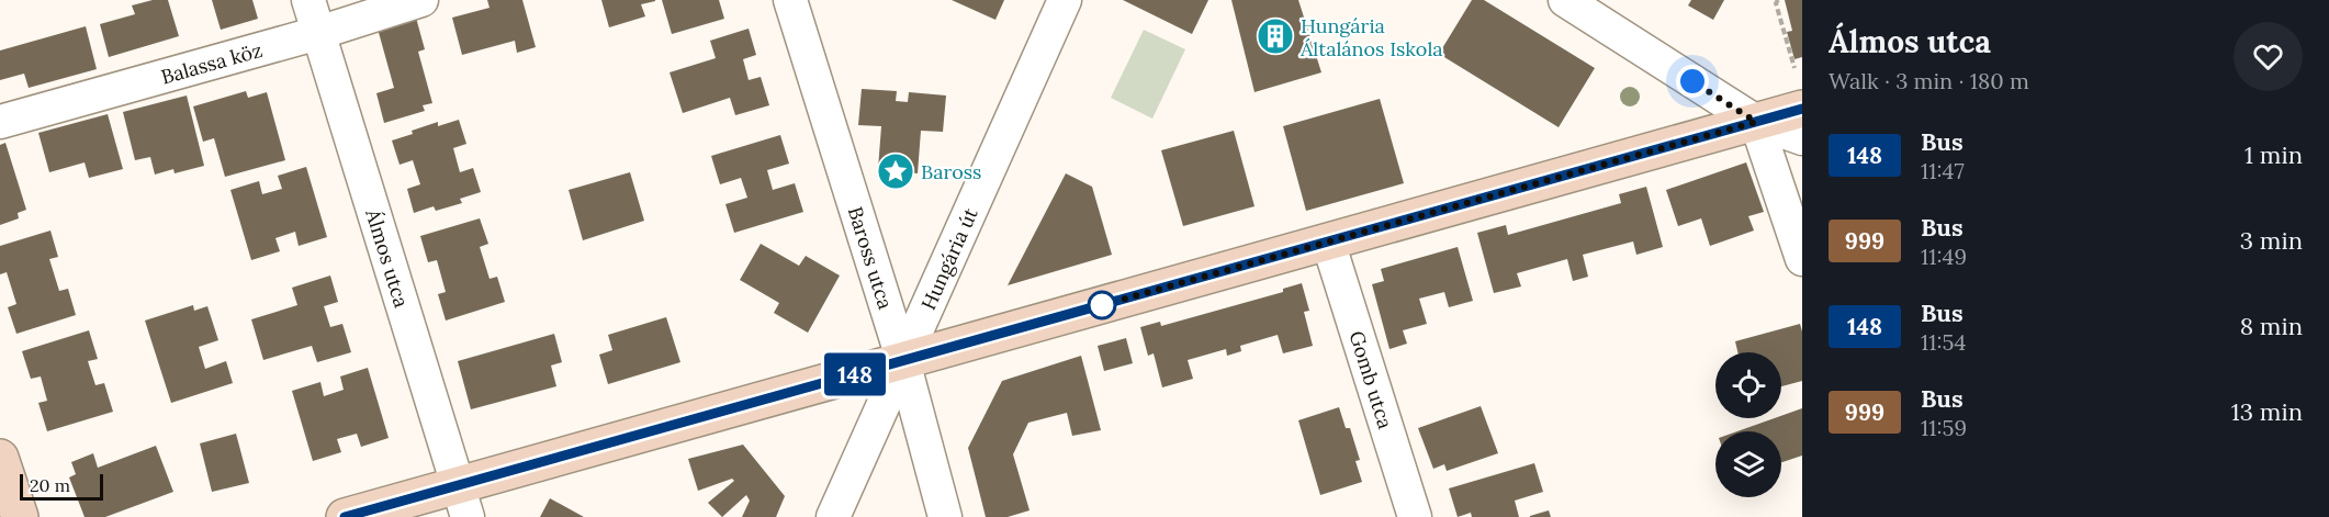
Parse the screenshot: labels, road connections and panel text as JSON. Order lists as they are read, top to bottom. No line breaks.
{"streets":{"street":["Balassa köz","Baross utca","Álmos utca","Hungária út","Gomb utca"]},"crossings":[["Balassa köz","Álmos utca"],["Baross utca","Hungária út"]],"places":{"building":["Hungária Általános Iskola"],"place":["Baross"]},"lines":["bus line 148"],"scale_bar":"20 m","page":{"on_map":"148","heading":["Álmos utca","Walk · 3 min · 180 m"],"list":[{"mark":"148","name":"Bus","note":"11:47","value":"1 min"},{"mark":"999","name":"Bus","note":"11:49","value":"3 min"},{"mark":"148","name":"Bus","note":"11:54","value":"8 min"},{"mark":"999","name":"Bus","note":"11:59","value":"13 min"}],"scale":"20 m"}}
